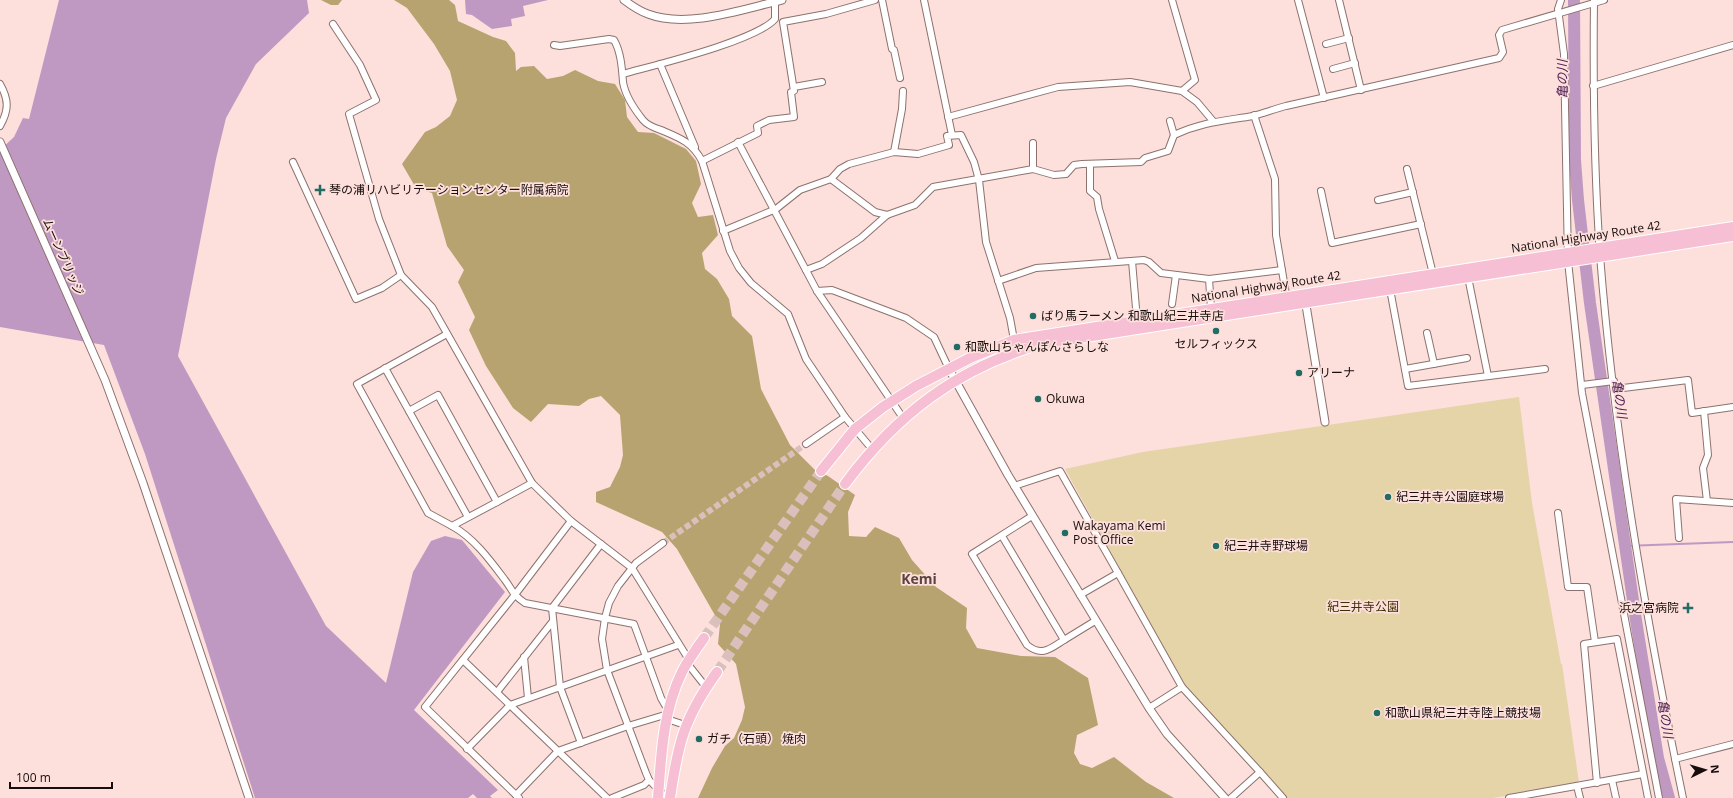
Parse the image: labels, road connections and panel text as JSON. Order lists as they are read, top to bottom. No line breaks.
{"streets":{"highway":["National Highway Route 42"],"street":["ムーンブリッジ"]},"districts":["Kemi"],"water":["亀の川"],"parks":["紀三井寺公園"],"places":{"health":["琴の浦リハビリテーションセンター附属病院","浜之宮病院"],"other":["ばり馬ラーメン 和歌山紀三井寺店","セルフィックス","和歌山ちゃんぽんさらしな","アリーナ","Okuwa","紀三井寺公園庭球場","Wakayama Kemi Post Office","紀三井寺野球場","和歌山県紀三井寺陸上競技場","ガチ（石頭） 焼肉"]},"scale_bar":"100 m","north":"right"}
